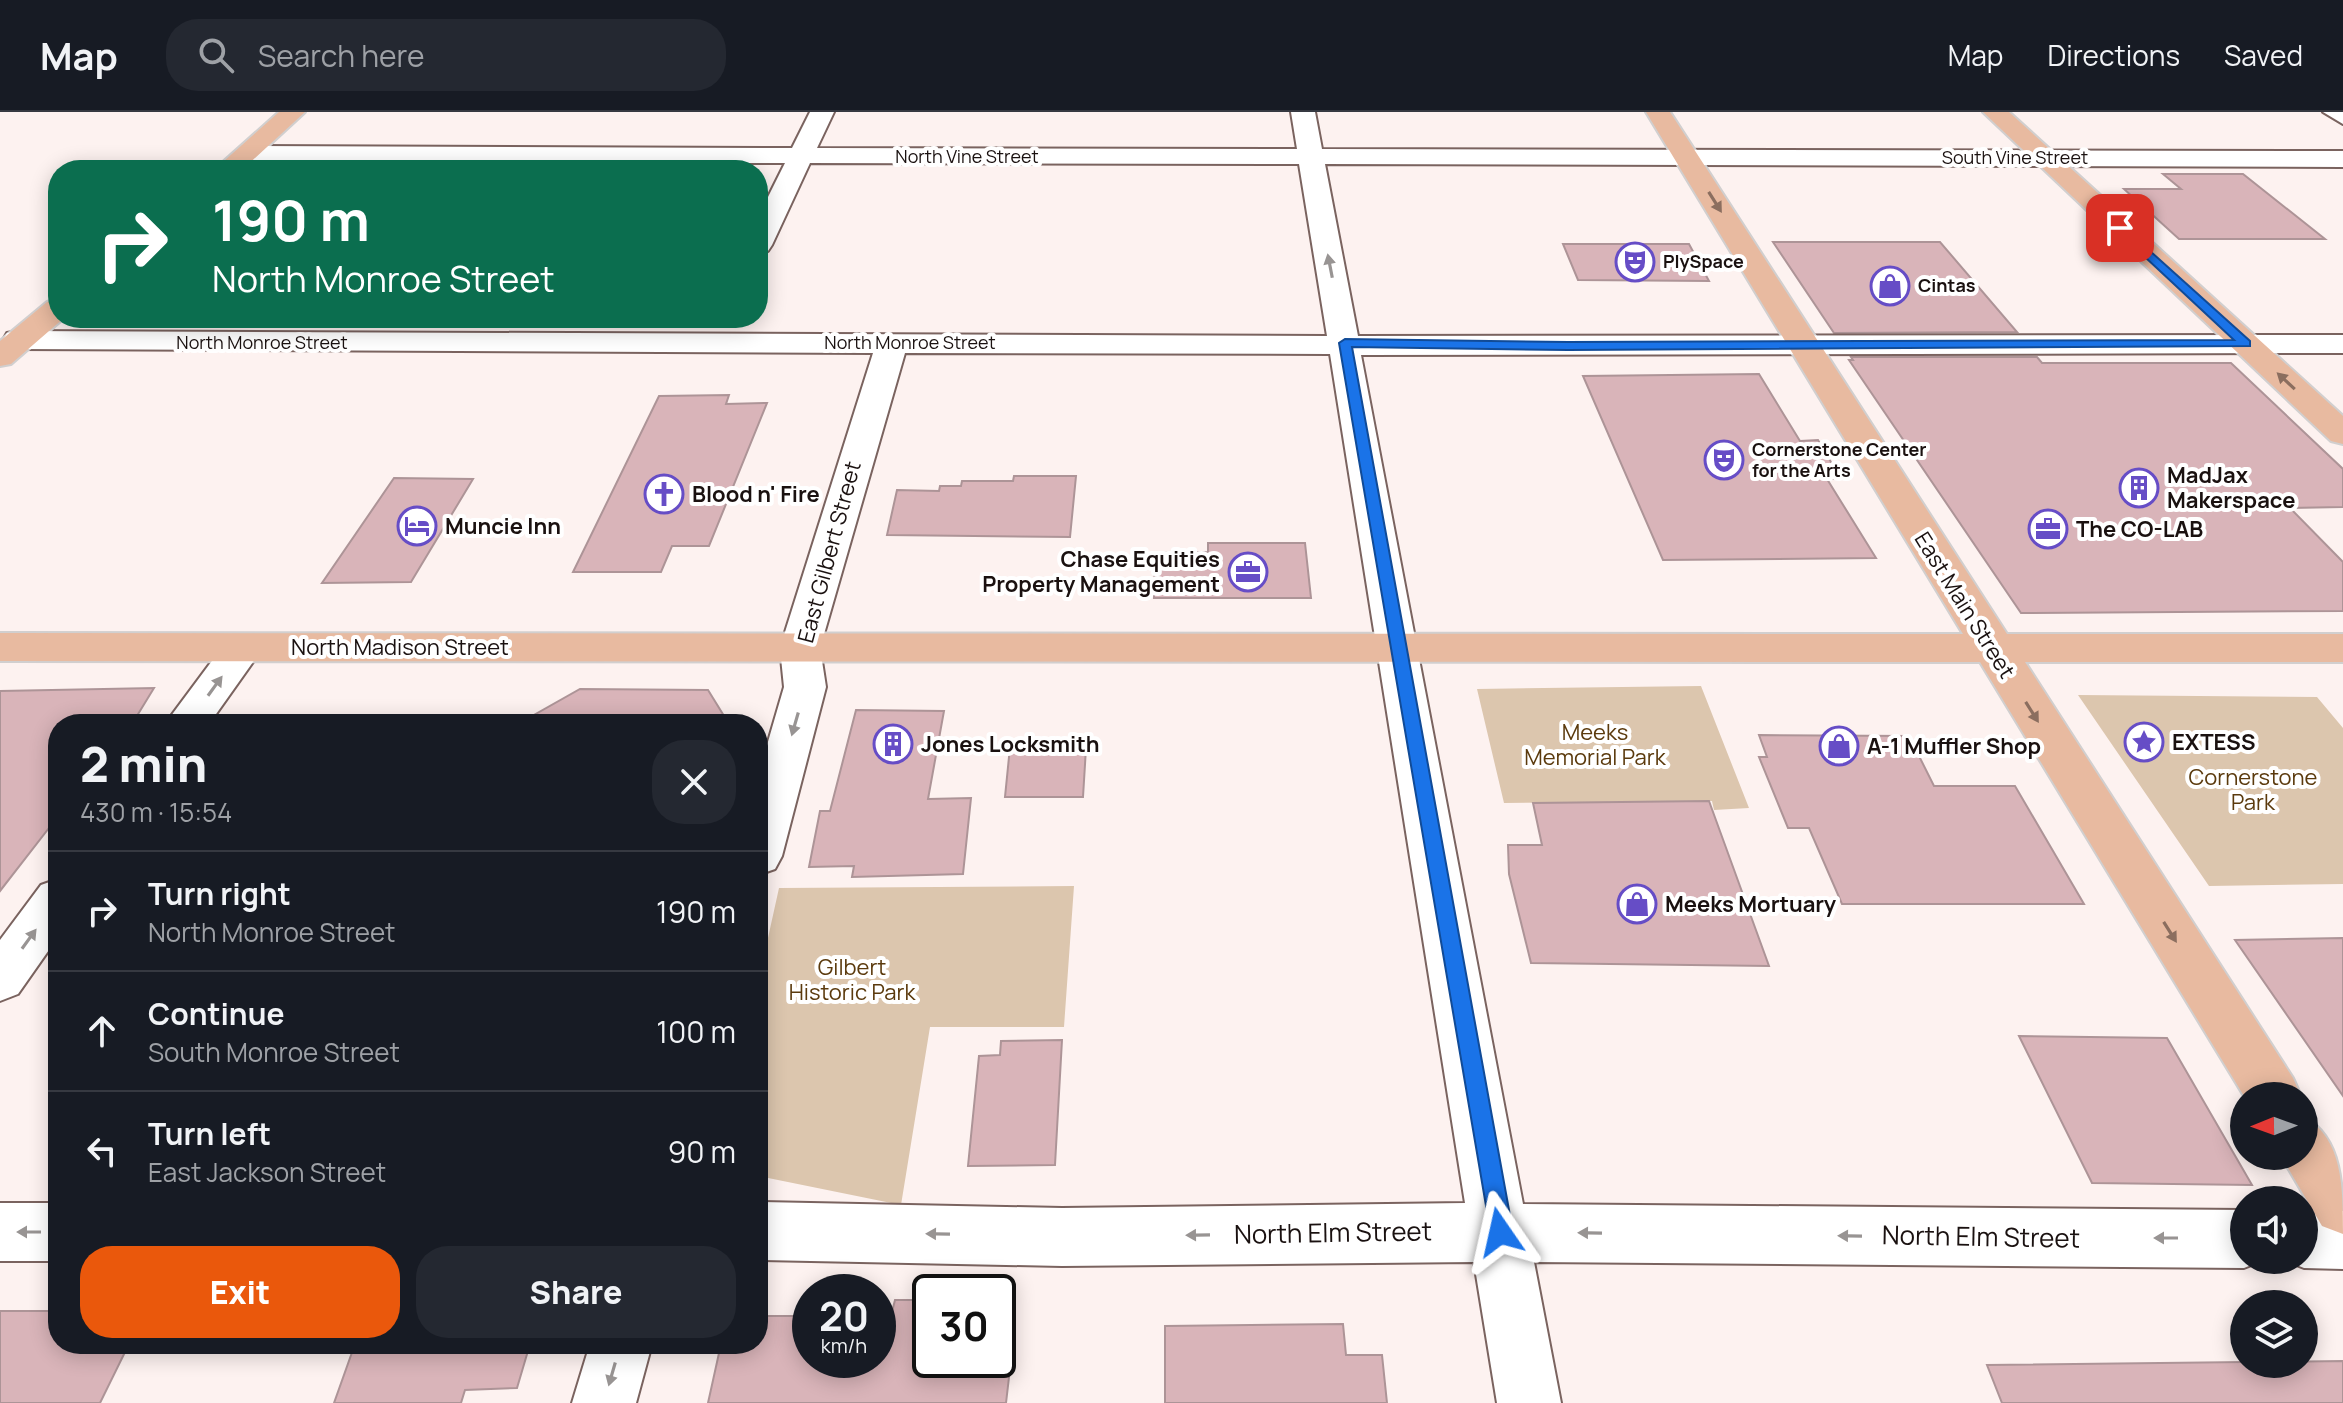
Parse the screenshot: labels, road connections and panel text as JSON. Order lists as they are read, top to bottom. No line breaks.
{"streets":{"main road":["East Main Street","North Madison Street"],"street":["North Vine Street","South Vine Street","North Monroe Street","East Gilbert Street","North Elm Street"]},"crossings":[["North Vine Street","South Vine Street"],["North Vine Street","East Main Street"],["South Vine Street","East Main Street"],["North Monroe Street","East Gilbert Street"],["North Monroe Street","East Main Street"],["East Gilbert Street","North Madison Street"],["East Main Street","North Madison Street"]],"one_way":["East Gilbert Street","East Main Street","North Elm Street"],"parks":["Meeks Memorial Park","Cornerstone Park","Gilbert Historic Park"],"places":{"theatre":["PlySpace","Cornerstone Center for the Arts"],"shop":["Cintas","A-1 Muffler Shop","Meeks Mortuary"],"building":["MadJax Makerspace","Jones Locksmith"],"church":["Blood n' Fire"],"hotel":["Muncie Inn"],"office":["The CO-LAB","Chase Equities Property Management"],"place":["EXTESS"]},"north":"left","page":{"header":"Map","search":"Search here","nav":["Map","Directions","Saved"],"turn":["190 m","North Monroe Street"],"heading":["2 min","430 m · 15:54"],"list":[{"name":"Turn right","note":"North Monroe Street","value":"190 m"},{"name":"Continue","note":"South Monroe Street","value":"100 m"},{"name":"Turn left","note":"East Jackson Street","value":"90 m"}],"buttons":["Exit","Share"],"speed":"20 km/h","limit":"30"}}
